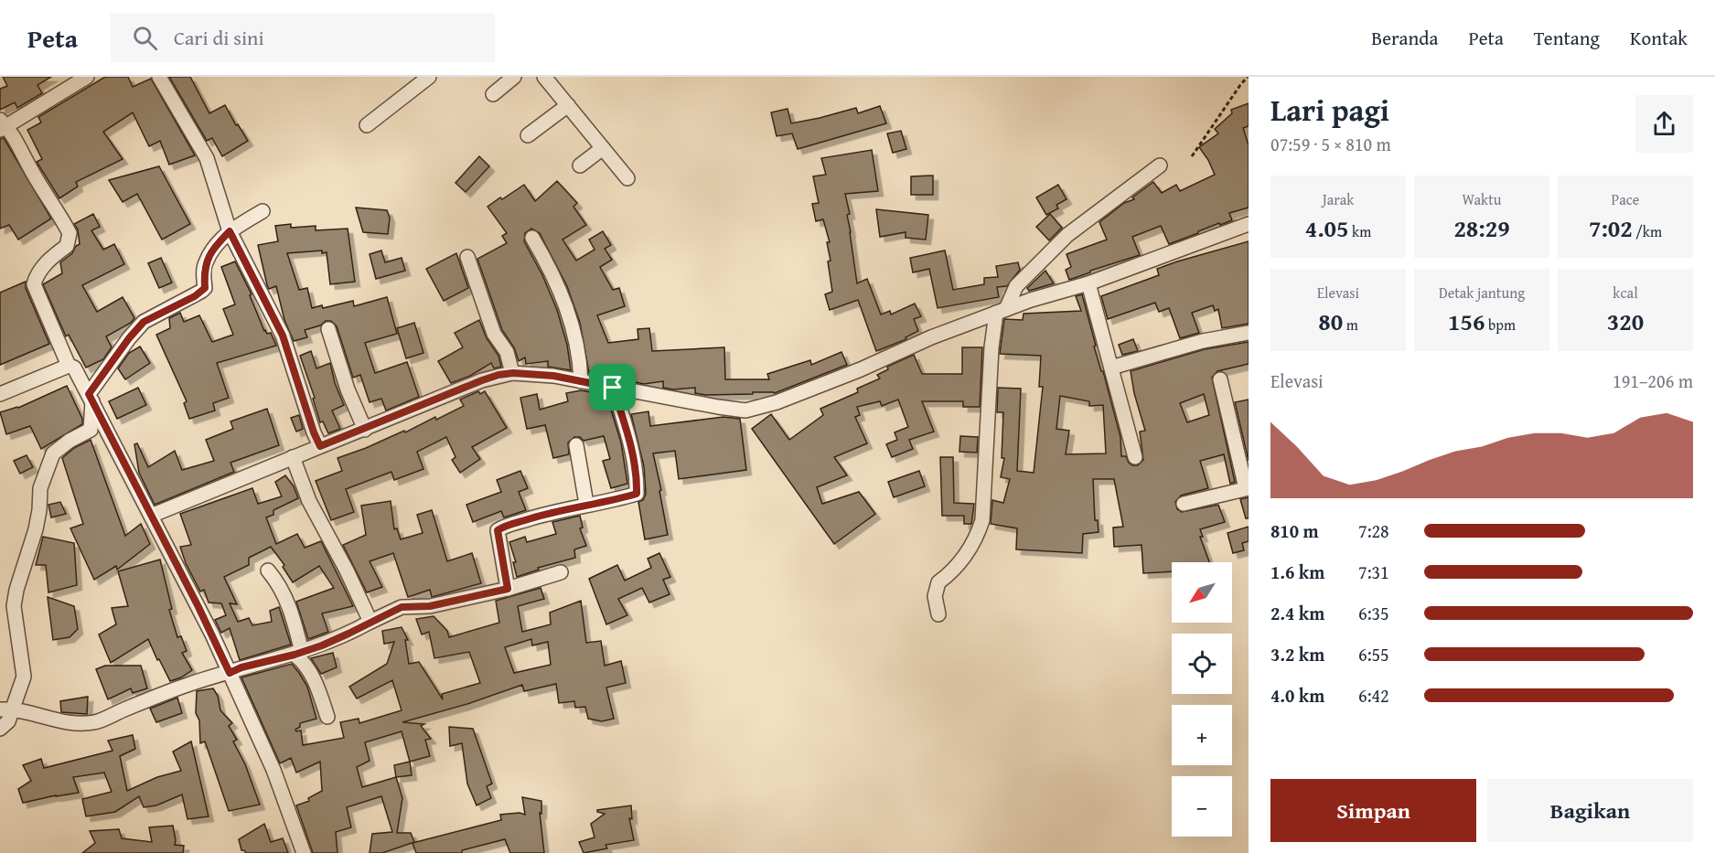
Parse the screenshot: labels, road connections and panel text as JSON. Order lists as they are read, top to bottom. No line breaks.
{"north":"bottom left","page":{"header":"Peta","search":"Cari di sini","nav":["Beranda","Peta","Tentang","Kontak"],"heading":["Lari pagi","07:59 · 5 × 810 m"],"stats":[["Jarak","4.05 km"],["Waktu","28:29"],["Pace","7:02 /km"],["Elevasi","80 m"],["Detak jantung","156 bpm"],["kcal","320"]],"chart":["Elevasi","191–206 m"],"list":[{"name":"810 m","note":"7:28"},{"name":"1.6 km","note":"7:31"},{"name":"2.4 km","note":"6:35"},{"name":"3.2 km","note":"6:55"},{"name":"4.0 km","note":"6:42"}],"map_buttons":["+","−"],"buttons":["Simpan","Bagikan"]}}
